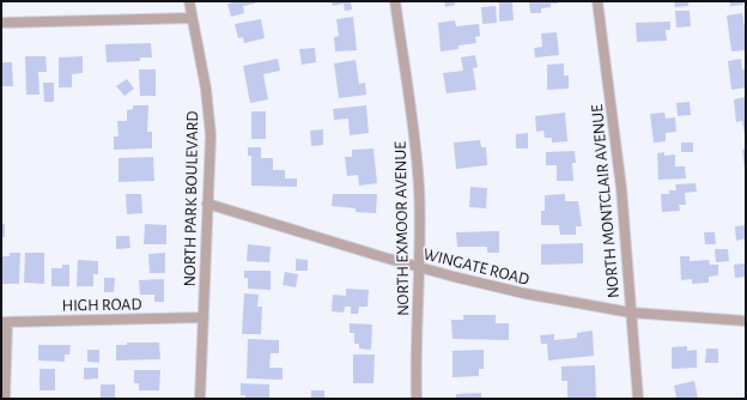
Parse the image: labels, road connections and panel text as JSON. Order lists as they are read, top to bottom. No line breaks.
{"streets":{"street":["NORTH PARK BOULEVARD","NORTH MONTCLAIR AVENUE","NORTH EXMOOR AVENUE","WINGATE ROAD","HIGH ROAD"]},"crossings":[["NORTH PARK BOULEVARD","WINGATE ROAD"],["NORTH PARK BOULEVARD","HIGH ROAD"],["NORTH MONTCLAIR AVENUE","WINGATE ROAD"],["NORTH EXMOOR AVENUE","WINGATE ROAD"]]}
